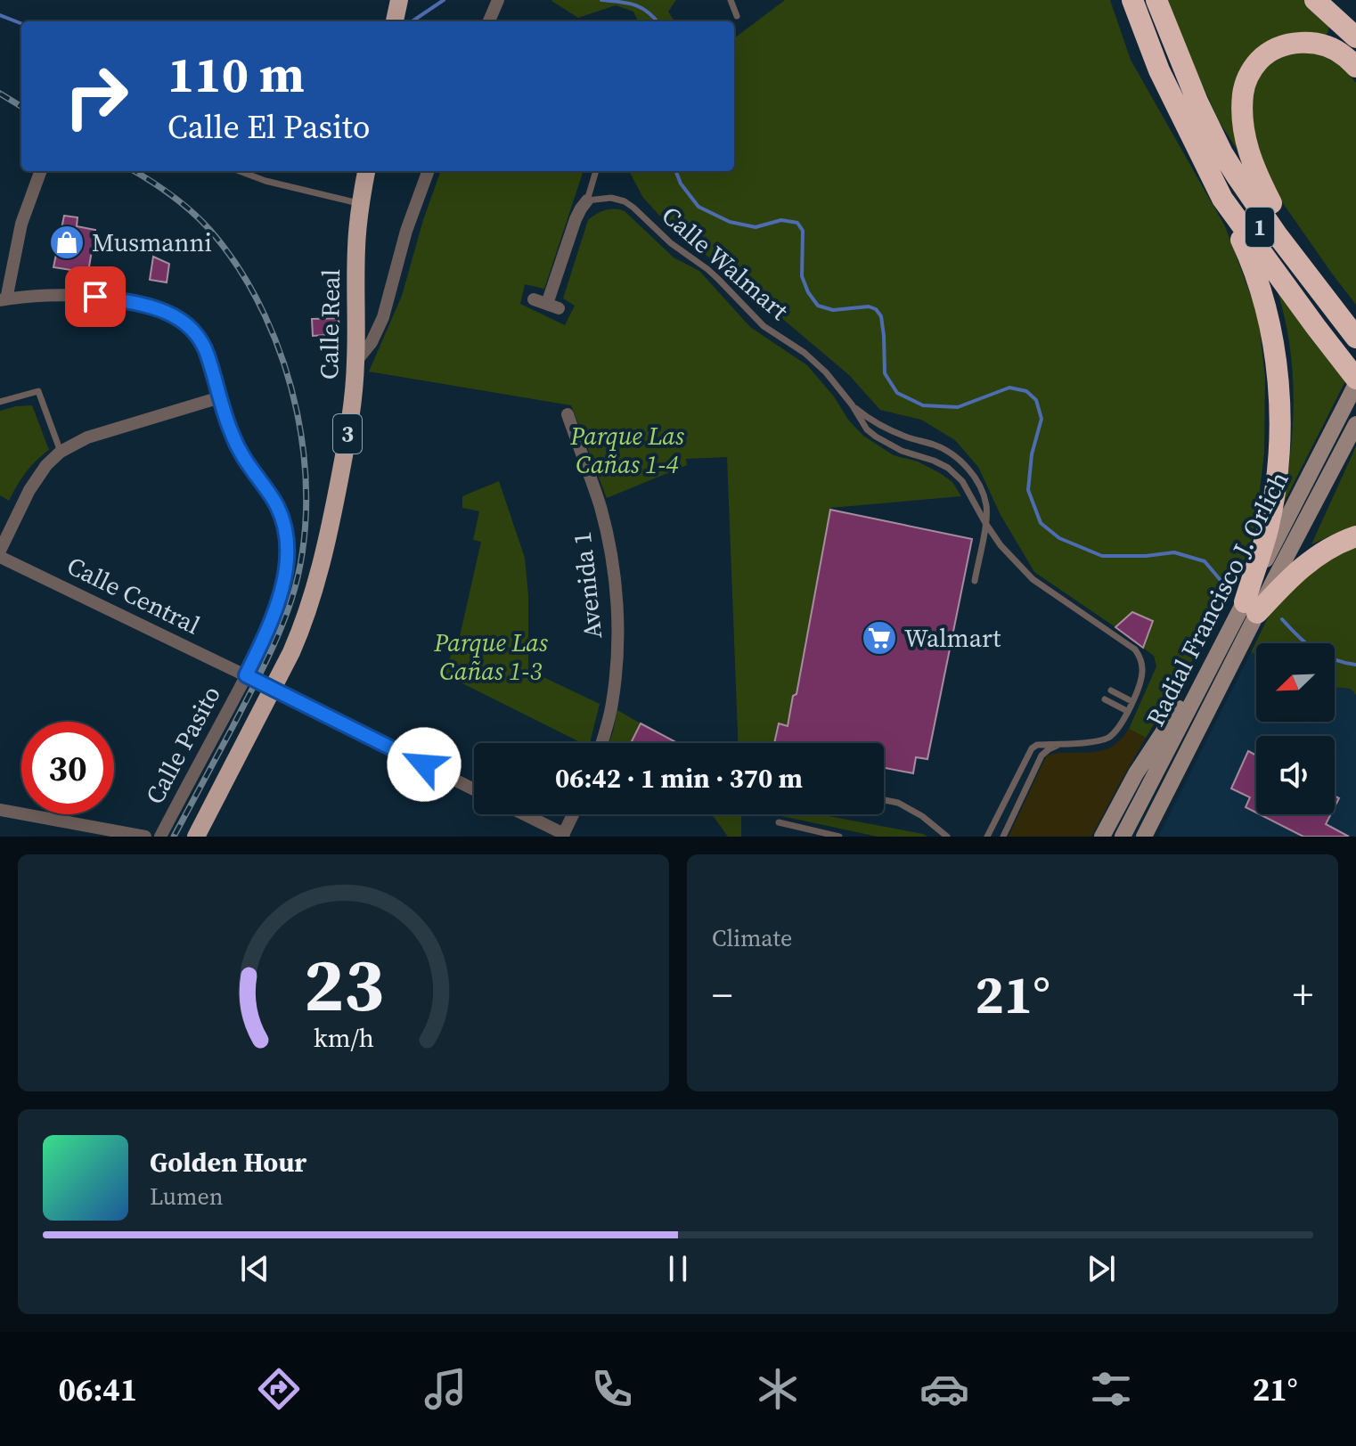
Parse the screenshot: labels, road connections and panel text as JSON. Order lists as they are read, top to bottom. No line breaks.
{"streets":{"highway":["1"],"main road":["Calle Real","3","Radial Francisco J. Orlich"],"street":["Avenida 1","Calle Central","Calle Pasito"],"lane":["Calle Walmart"]},"crossings":[["1","Radial Francisco J. Orlich"],["Calle Real","Calle Central"],["Calle Central","Calle Pasito"]],"parks":["Parque Las Cañas 1-4","Parque Las Cañas 1-3"],"places":{"shop":["Musmanni"],"supermarket":["Walmart"]},"north":"bottom left","page":{"turn":["110 m","Calle El Pasito"],"limit":"30","trip":"06:42 · 1 min · 370 m","tile":"Climate","heat":["−","21°","+"],"song":["Golden Hour","Lumen"],"tabs":["06:41","21°"],"gauge":["23","km/h"]}}
